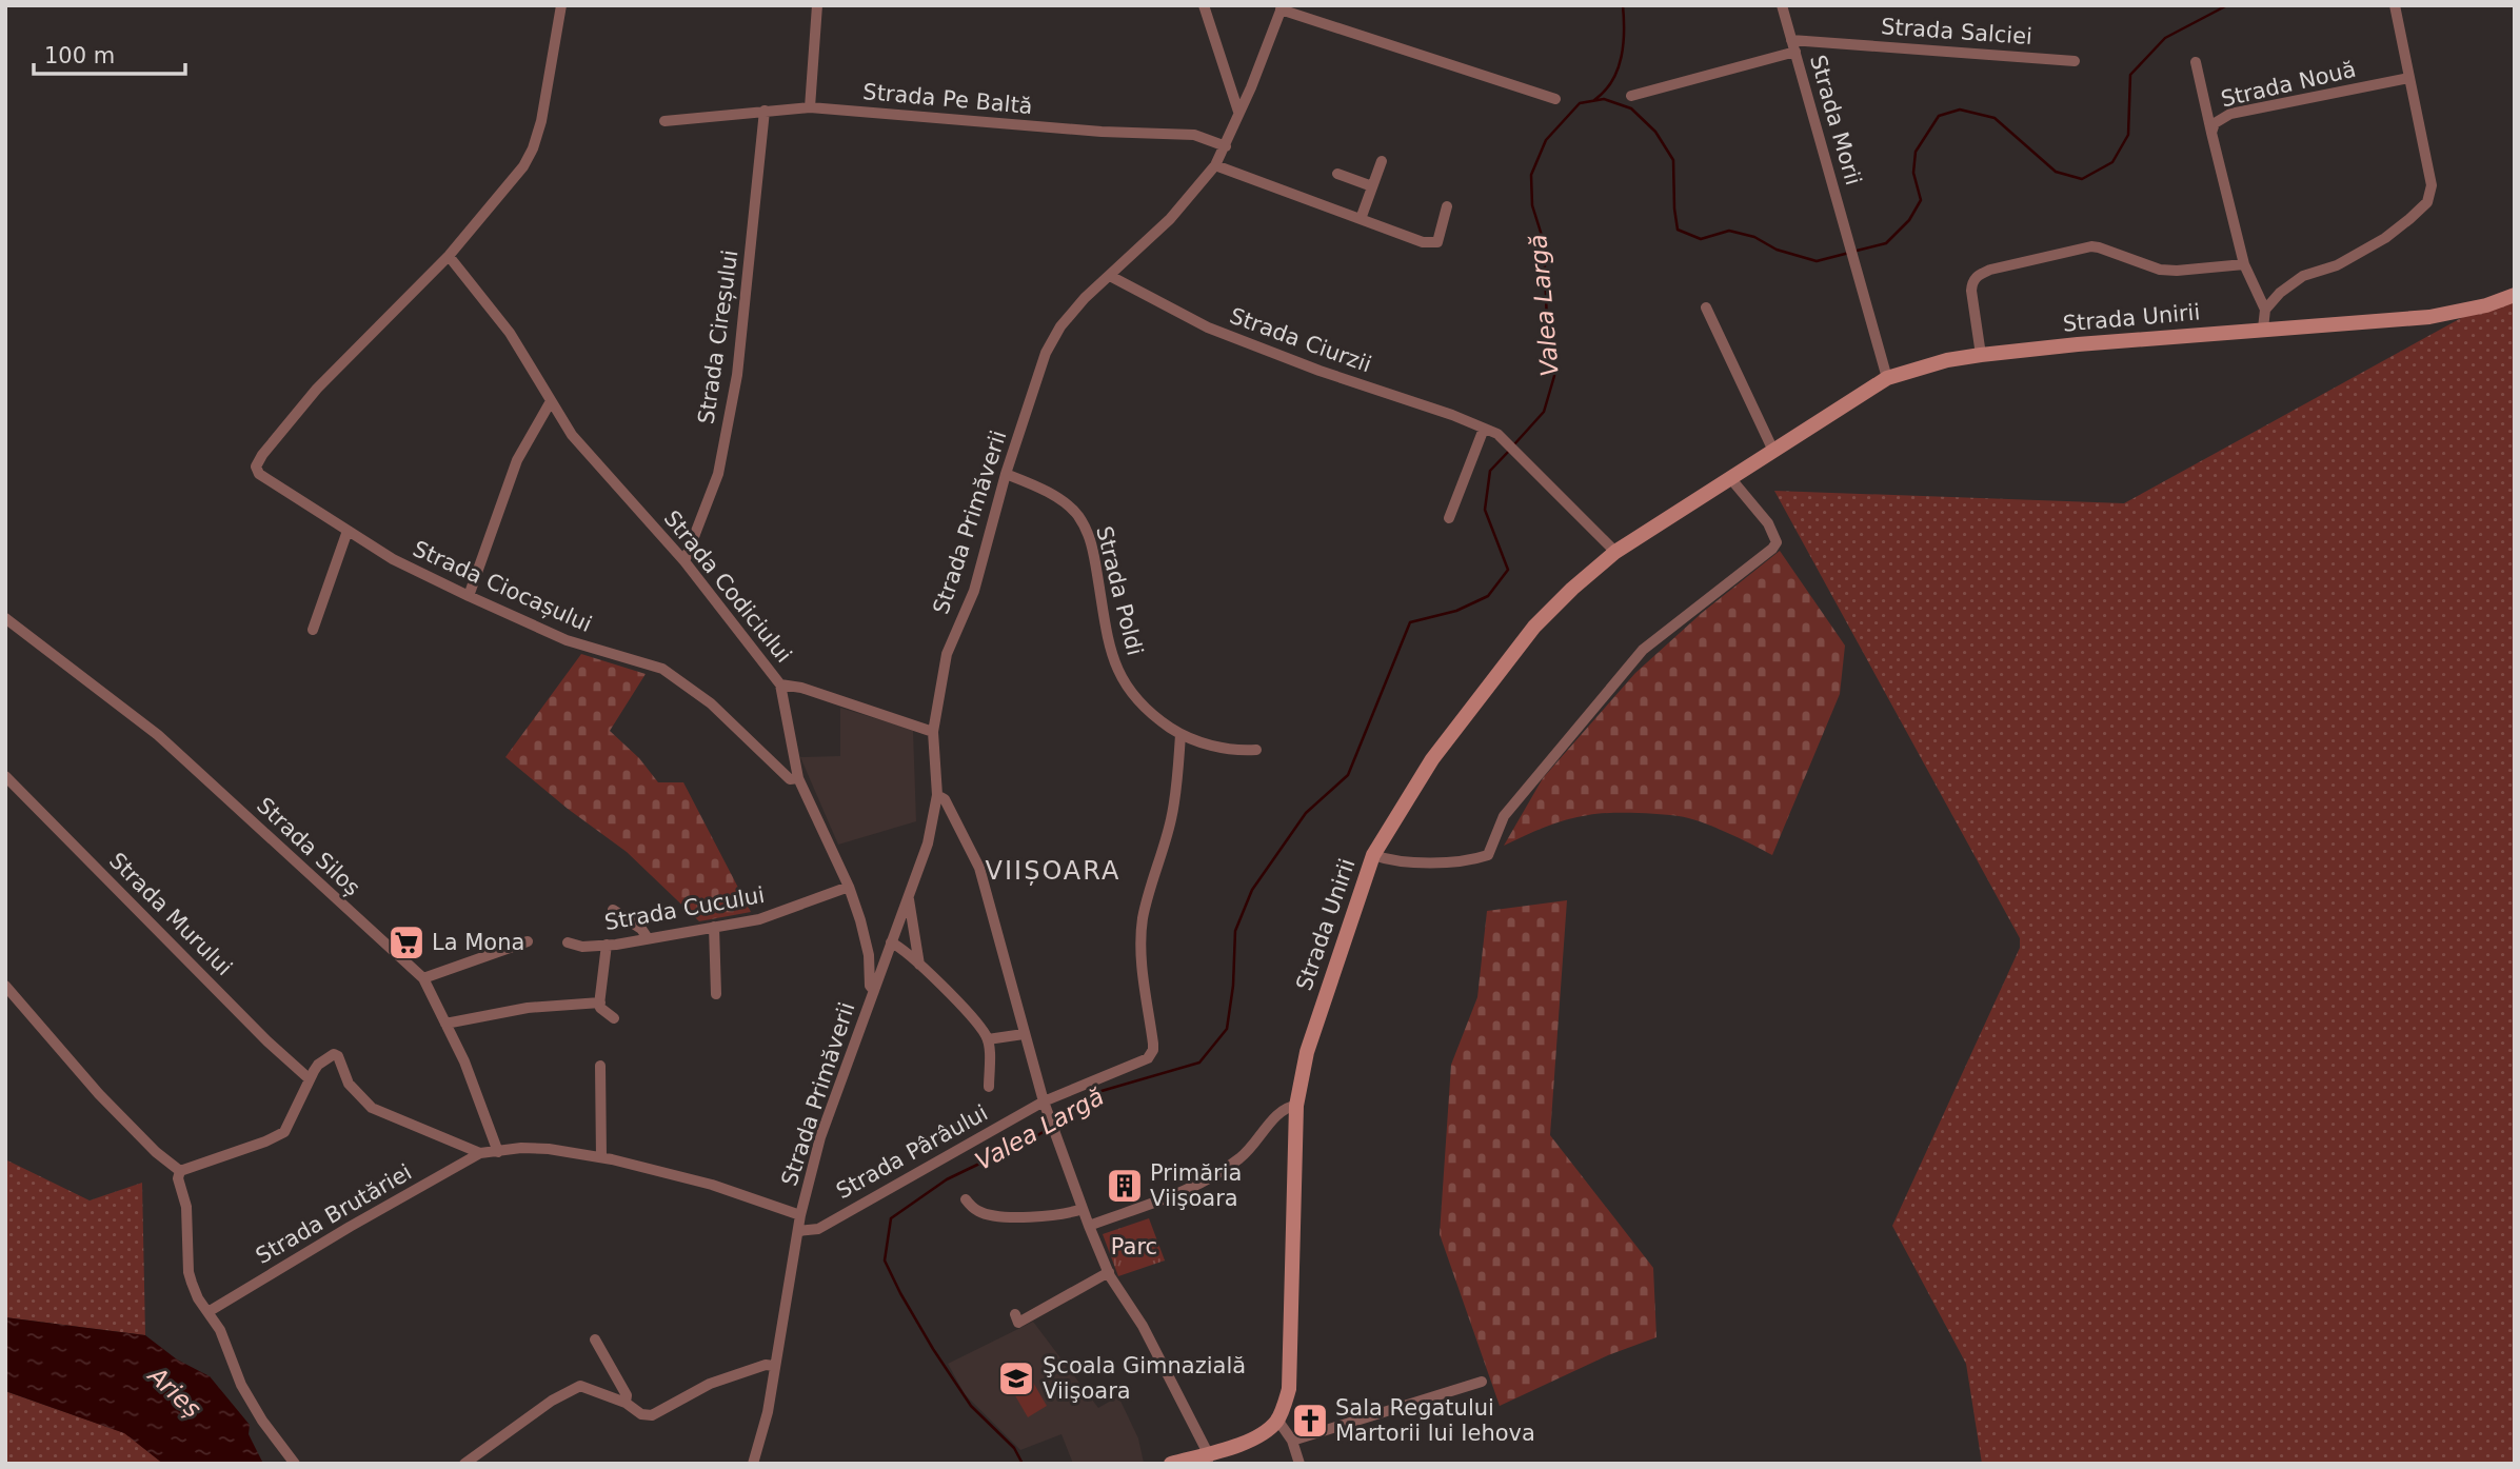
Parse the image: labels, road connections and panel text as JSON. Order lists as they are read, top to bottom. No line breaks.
{"streets":{"main road":["Strada Unirii"],"street":["Strada Salciei","Strada Nouă","Strada Pe Baltă","Strada Morii","Strada Cireșului","Strada Ciurzii","Strada Primăverii","Strada Ciocașului","Strada Codiciului","Strada Poldi","Strada Siloș","Strada Cucului","Strada Murului","Strada Pârâului","Strada Brutăriei"]},"crossings":[["Strada Salciei","Strada Morii"],["Strada Pe Baltă","Strada Cireșului"],["Strada Pe Baltă","Strada Primăverii"],["Strada Morii","Strada Unirii"],["Strada Unirii","Strada Ciurzii"],["Strada Cireșului","Strada Codiciului"],["Strada Ciurzii","Strada Primăverii"],["Strada Primăverii","Strada Codiciului"],["Strada Primăverii","Strada Poldi"],["Strada Primăverii","Strada Pârâului"],["Strada Ciocașului","Strada Codiciului"],["Strada Codiciului","Strada Cucului"],["Strada Poldi","Strada Pârâului"]],"districts":["VIIȘOARA"],"water":["Valea Largă","Arieș"],"parks":["Parc"],"places":{"supermarket":["La Mona"],"building":["Primăria Viişoara"],"school or university":["Şcoala Gimnazială Viişoara"],"church":["Sala Regatului Martorii lui Iehova"]},"scale_bar":"100 m"}
